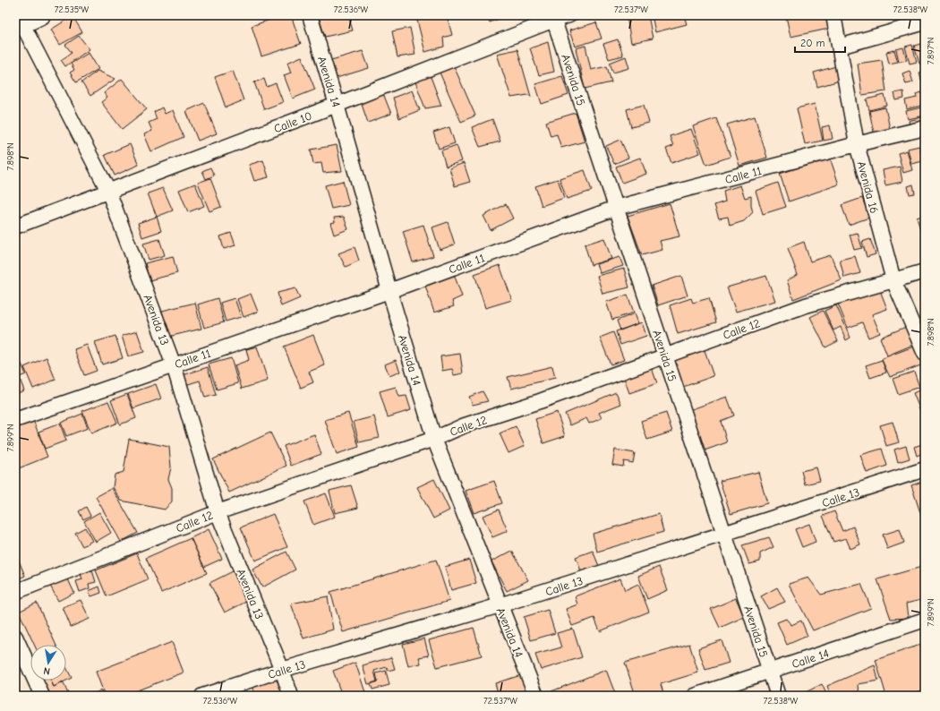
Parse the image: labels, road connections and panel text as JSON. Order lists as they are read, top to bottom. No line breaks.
{"streets":{"street":["Avenida 15","Avenida 14","Calle 10","Calle 11","Avenida 16","Avenida 13","Calle 12","Calle 13","Calle 14"]},"crossings":[["Avenida 15","Calle 10"],["Avenida 15","Calle 11"],["Avenida 15","Calle 12"],["Avenida 15","Calle 13"],["Avenida 15","Calle 14"],["Avenida 14","Calle 10"],["Avenida 14","Calle 11"],["Avenida 14","Calle 12"],["Avenida 14","Calle 13"],["Calle 10","Avenida 13"],["Calle 11","Avenida 16"],["Calle 11","Avenida 13"],["Avenida 16","Calle 12"],["Avenida 13","Calle 12"],["Avenida 13","Calle 13"]],"scale_bar":"20 m","north":"bottom","coordinates":["72.535°W","72.536°W","72.537°W","72.538°W","7.897°N","7.898°N","7.899°N"]}
